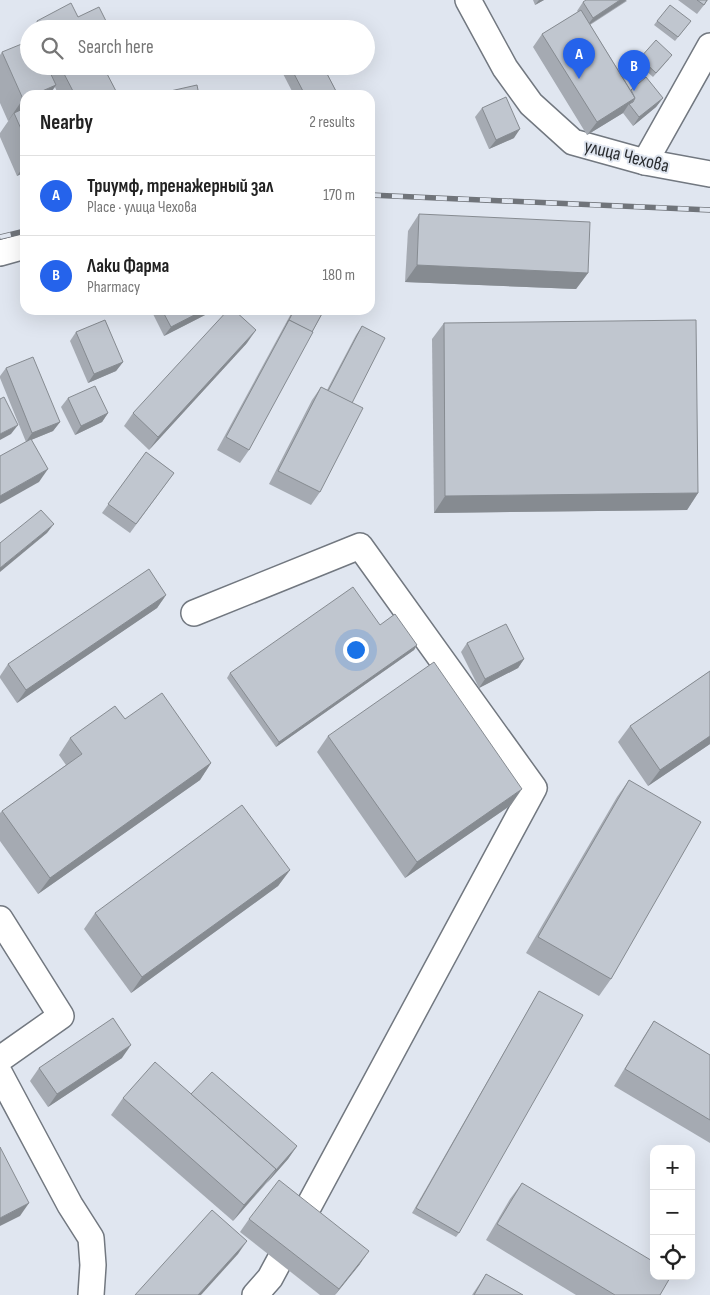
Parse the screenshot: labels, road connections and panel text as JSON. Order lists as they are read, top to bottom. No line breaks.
{"streets":{"street":["улица Чехова"]},"page":{"search":"Search here","pins":["A","B"],"heading":["Nearby","2 results"],"list":[{"mark":"A","name":"Триумф, тренажерный зал","note":"Place · улица Чехова","value":"170 m"},{"mark":"B","name":"Лаки Фарма","note":"Pharmacy","value":"180 m"}],"map_buttons":["+","−"]}}
